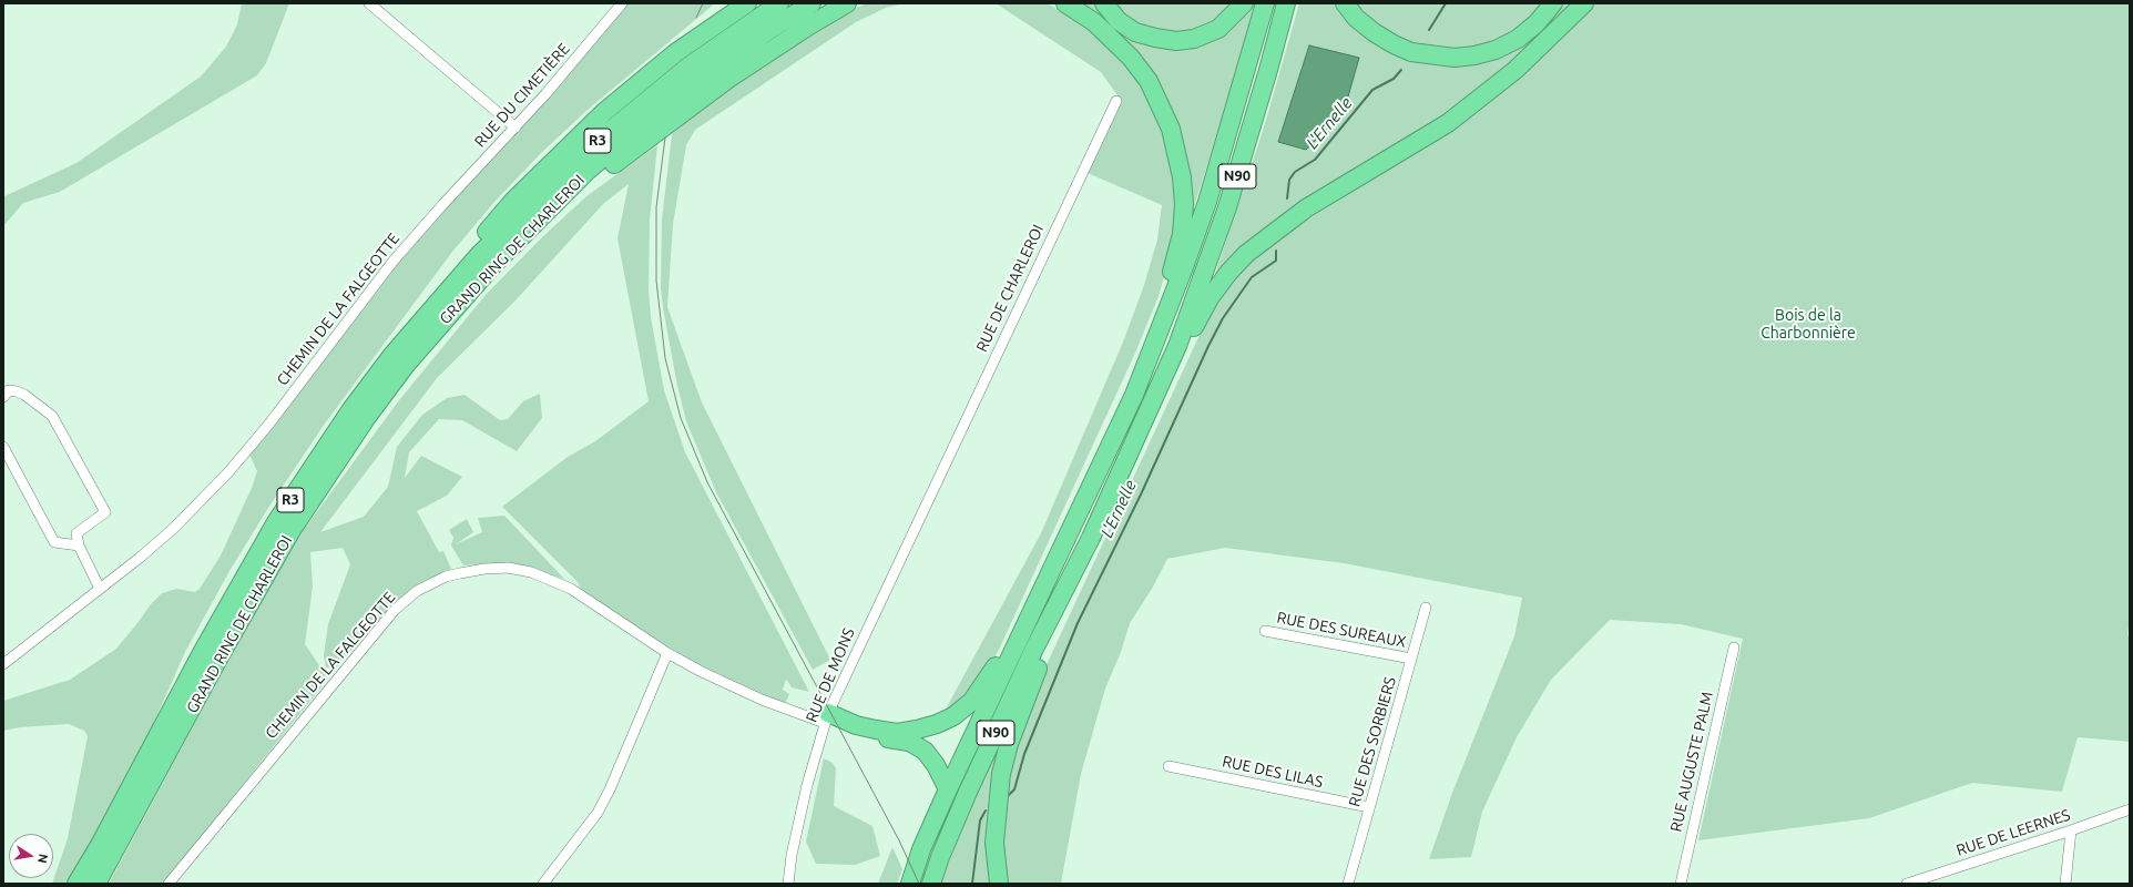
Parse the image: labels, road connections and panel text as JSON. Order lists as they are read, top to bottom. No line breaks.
{"streets":{"highway":["R3","N90","GRAND RING DE CHARLEROI"],"street":["RUE DU CIMETIÈRE","RUE DE CHARLEROI","CHEMIN DE LA FALGEOTTE","RUE DES SUREAUX","RUE DE MONS","RUE DES SORBIERS","RUE AUGUSTE PALM","RUE DES LILAS","RUE DE LEERNES"]},"crossings":[["RUE DU CIMETIÈRE","CHEMIN DE LA FALGEOTTE"],["RUE DE CHARLEROI","RUE DE MONS"],["CHEMIN DE LA FALGEOTTE","RUE DE MONS"],["RUE DES SUREAUX","RUE DES SORBIERS"],["RUE DES SORBIERS","RUE DES LILAS"]],"water":["L'Ernelle"],"parks":["Bois de la Charbonnière"],"north":"right"}
